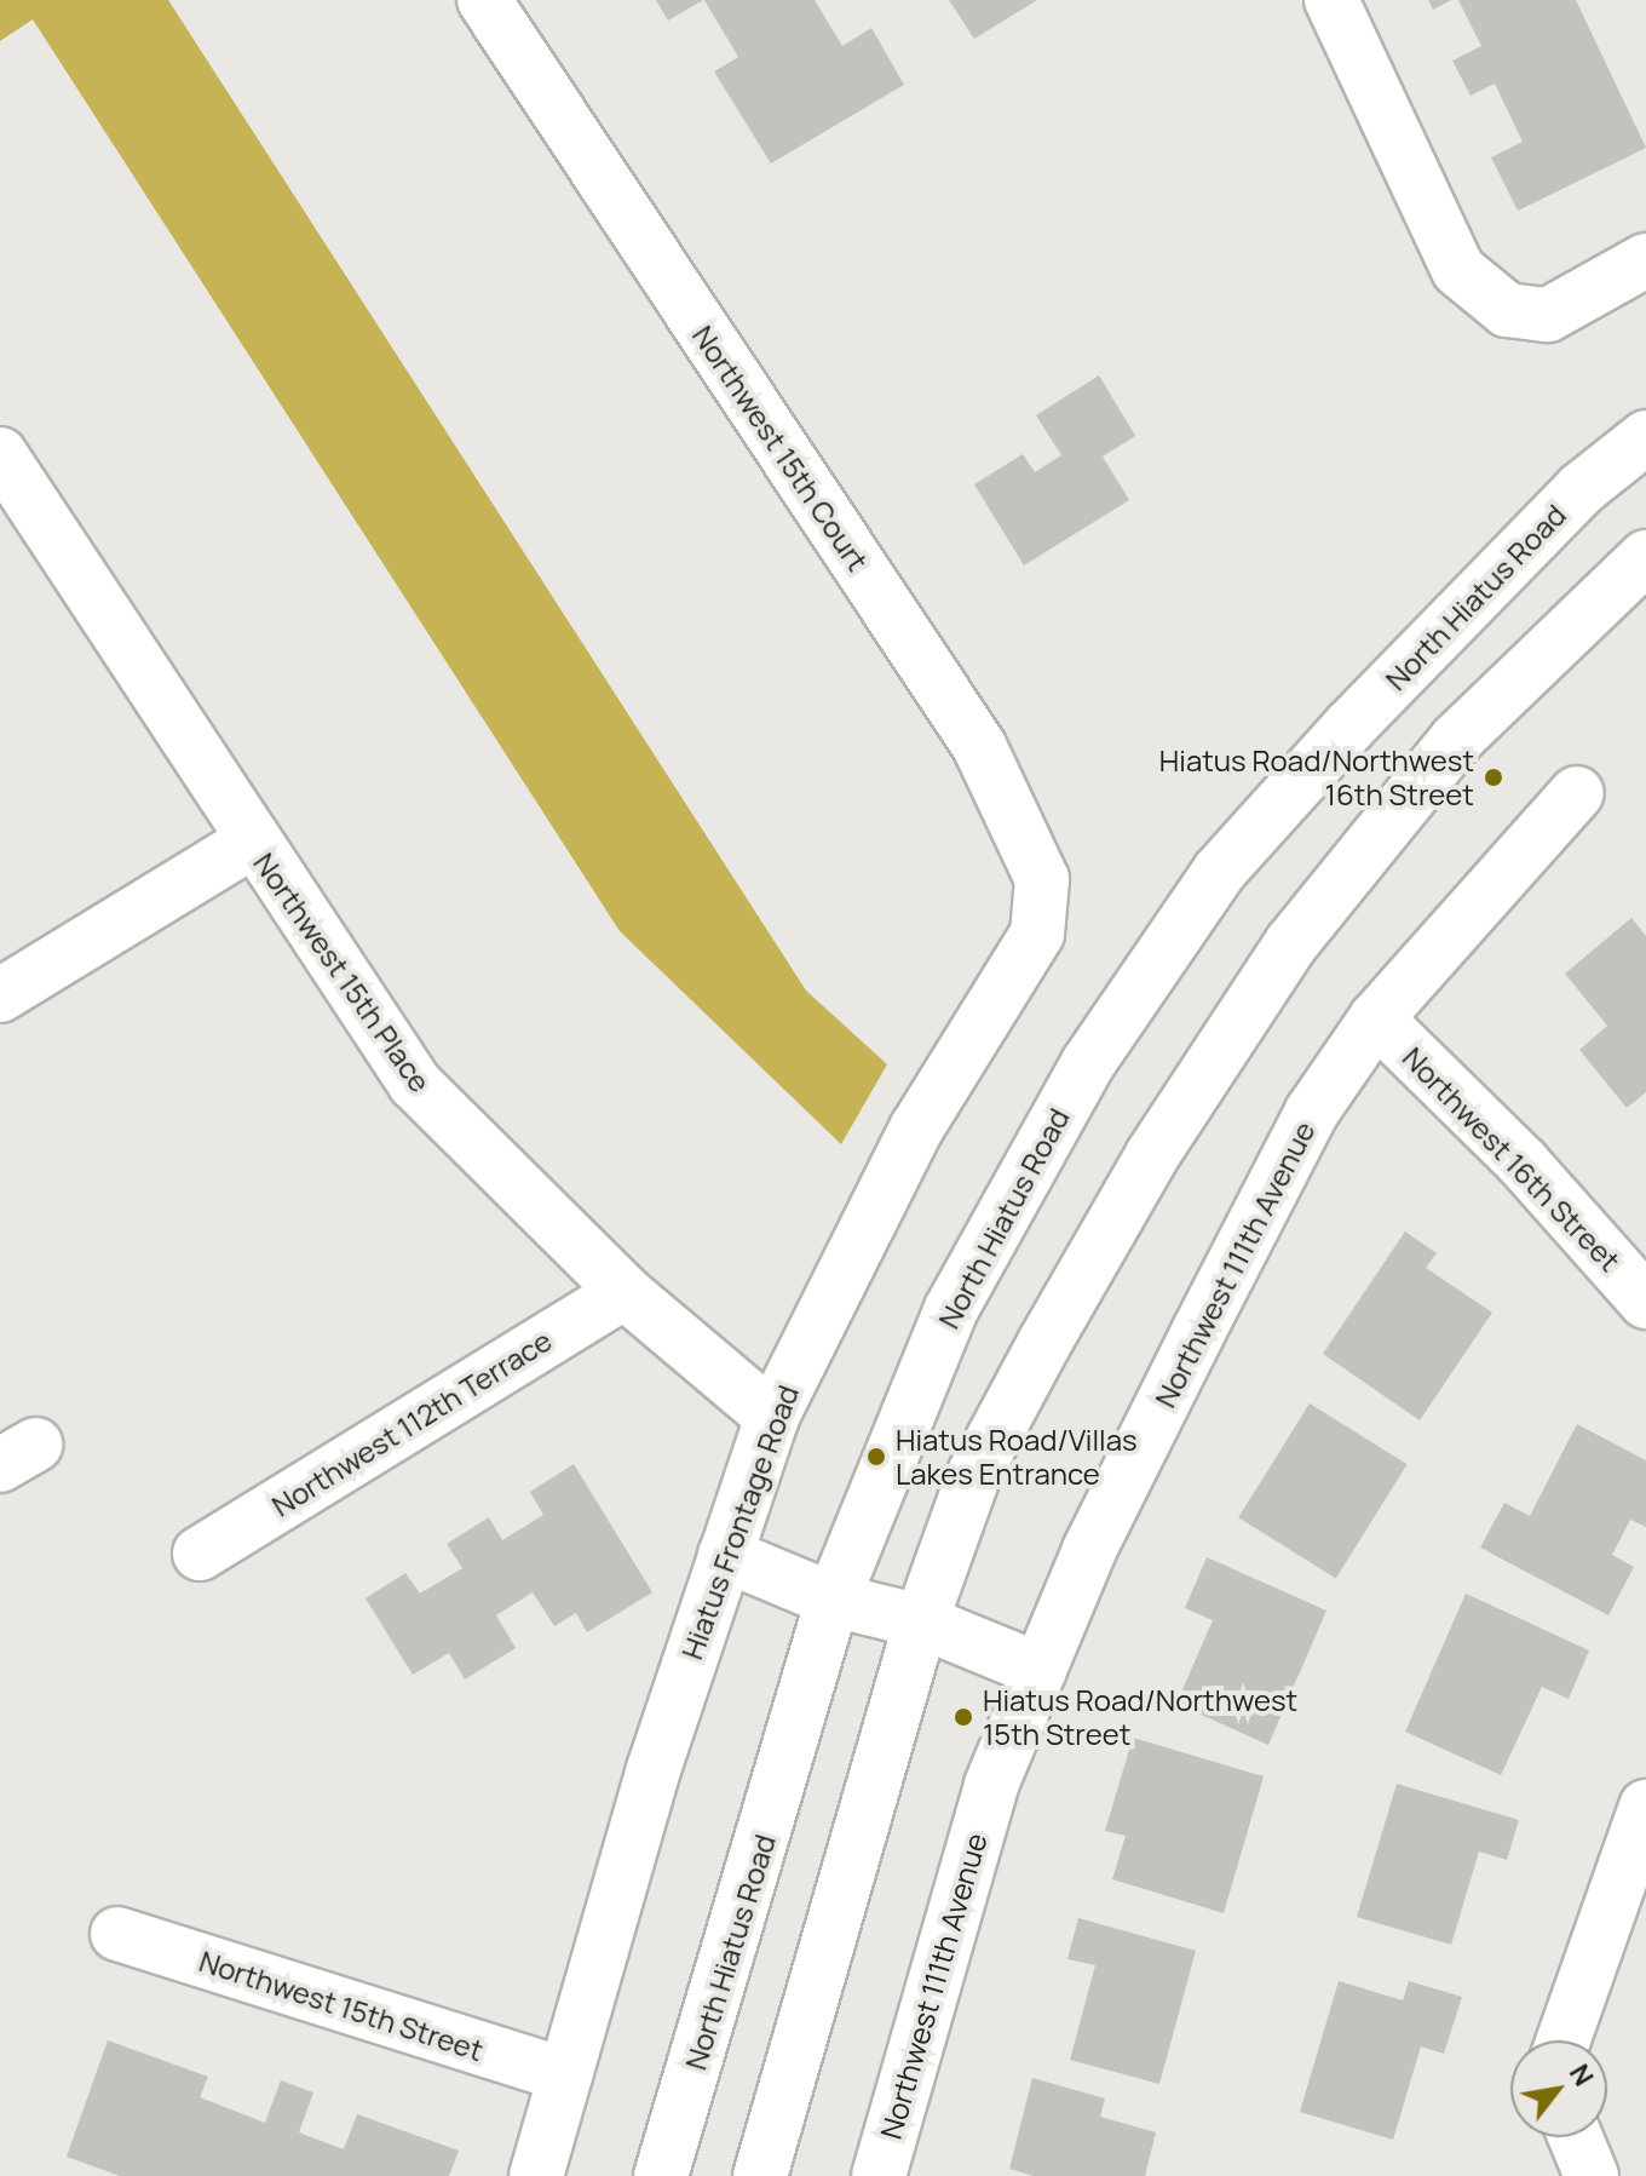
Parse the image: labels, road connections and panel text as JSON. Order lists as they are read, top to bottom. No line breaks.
{"streets":{"street":["Northwest 15th Court","North Hiatus Road","Northwest 15th Place","Northwest 16th Street","Northwest 111th Avenue","Northwest 112th Terrace","Hiatus Frontage Road","Northwest 15th Street"]},"crossings":[["Northwest 15th Court","Hiatus Frontage Road"],["Northwest 15th Place","Northwest 112th Terrace"],["Northwest 15th Place","Hiatus Frontage Road"],["Northwest 16th Street","Northwest 111th Avenue"],["Hiatus Frontage Road","Northwest 15th Street"]],"places":["Hiatus Road/Northwest 16th Street","Hiatus Road/Villas Lakes Entrance","Hiatus Road/Northwest 15th Street"],"north":"top right"}
